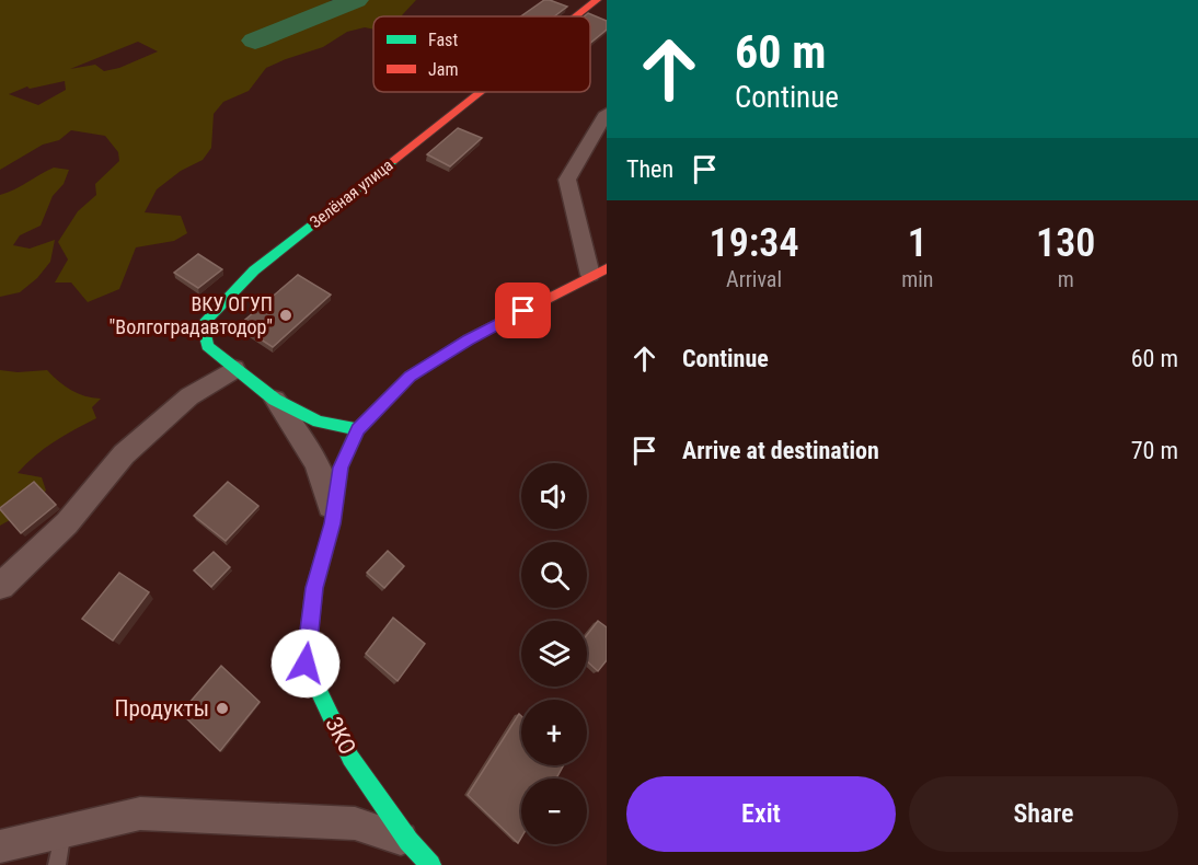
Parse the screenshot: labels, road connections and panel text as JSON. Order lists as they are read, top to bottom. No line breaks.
{"streets":{"street":["Зелёная улица","ЗКО"]},"crossings":[["Зелёная улица","ЗКО"]],"places":["ВКУ ОГУП \"Волгоградавтодор\"","Продукты"],"legend":["Fast","Jam"],"page":{"turn":["60 m","Continue"],"then":"Then","eta":["19:34","Arrival","1","min","130","m"],"list":[{"name":"Continue","value":"60 m"},{"name":"Arrive at destination","value":"70 m"}],"map_buttons":["+","−"],"buttons":["Exit","Share"]}}
